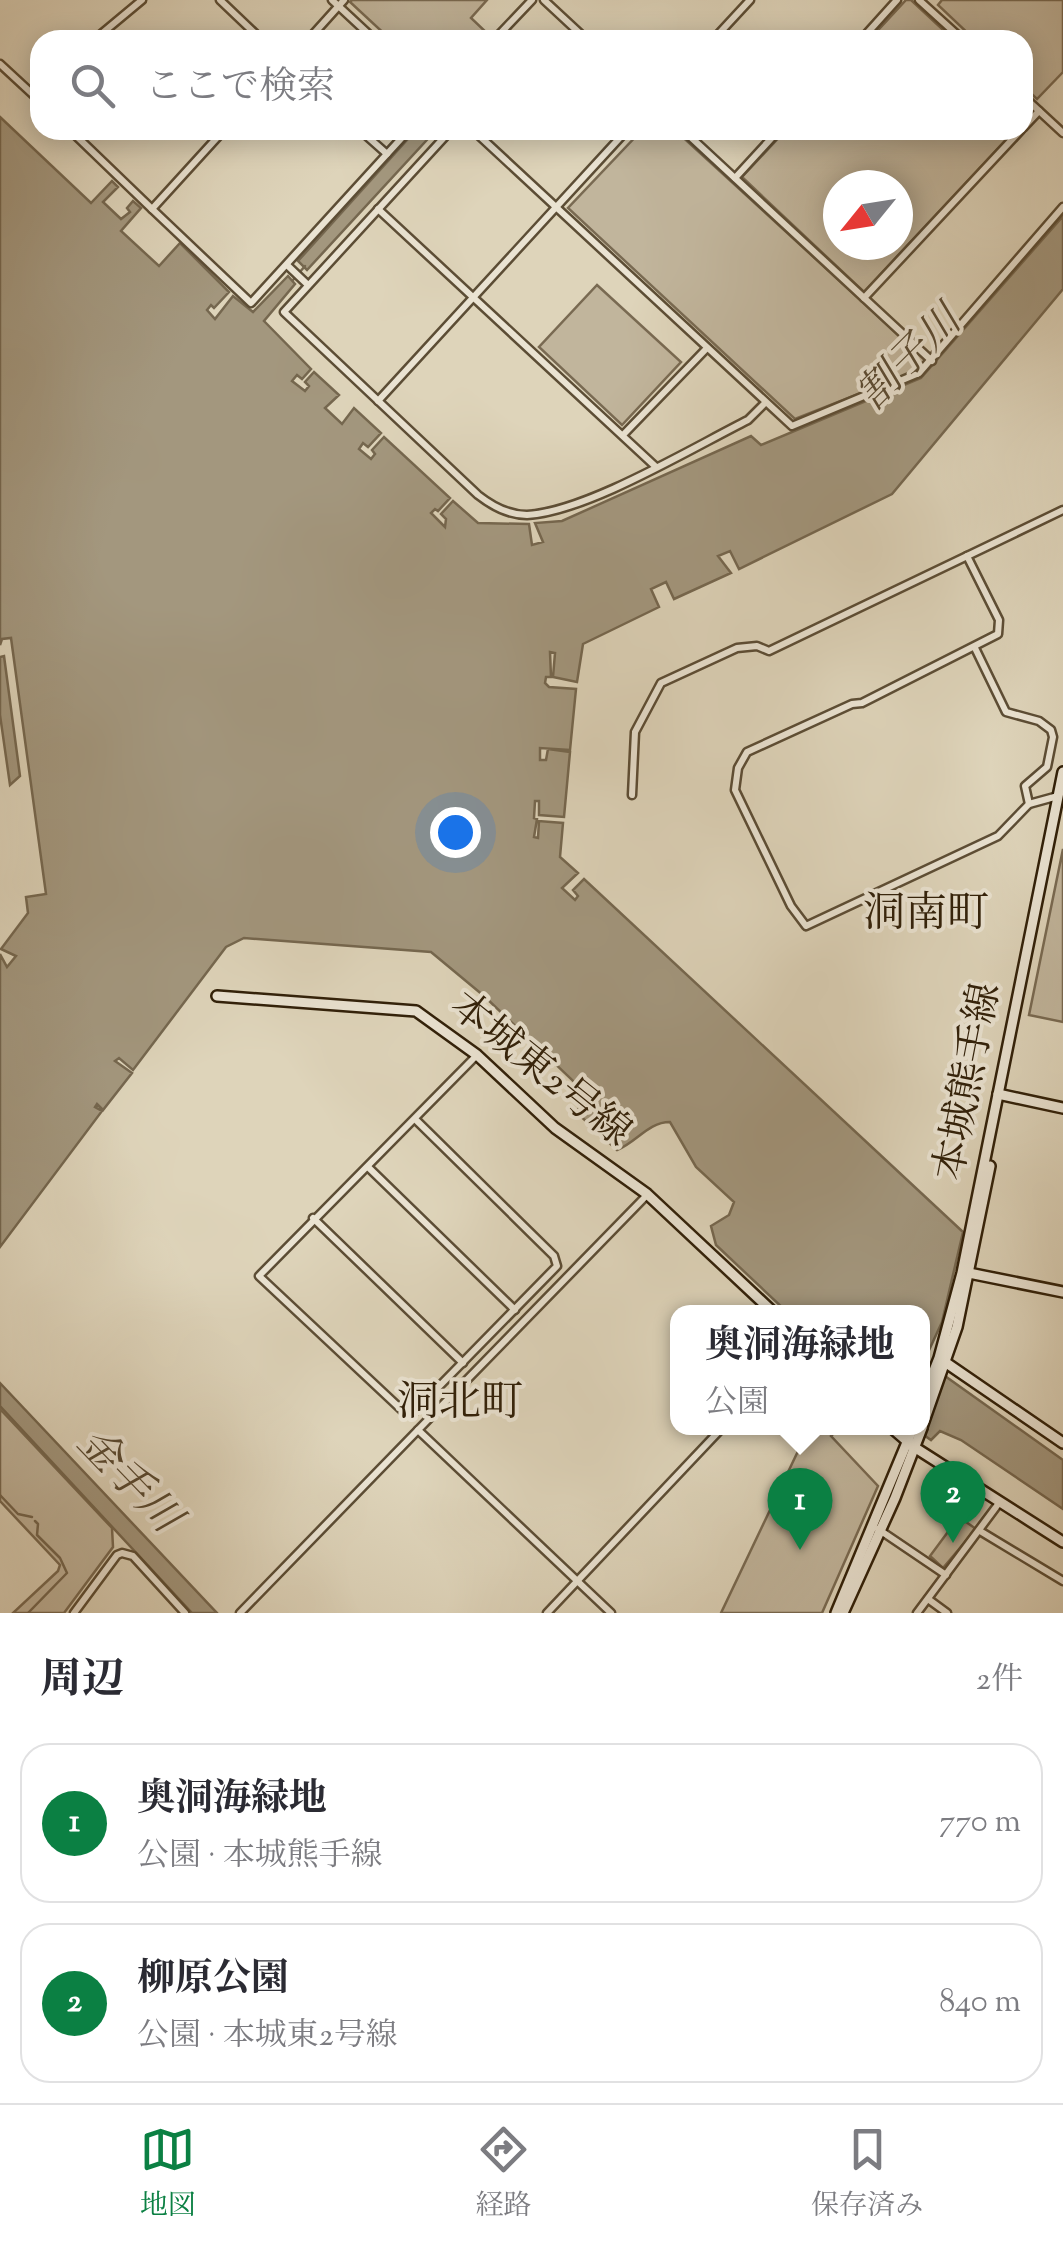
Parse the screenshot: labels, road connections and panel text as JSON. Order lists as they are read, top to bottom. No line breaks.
{"streets":{"main road":["本城東2号線","本城熊手線"]},"districts":["洞南町","洞北町"],"water":["割子川","金手川"],"north":"bottom left","page":{"search":"ここで検索","popup":["奥洞海緑地","公園"],"pins":["2","1"],"heading":["周辺","2件"],"list":[{"mark":"1","name":"奥洞海緑地","note":"公園 · 本城熊手線","value":"770 m"},{"mark":"2","name":"柳原公園","note":"公園 · 本城東2号線","value":"840 m"}],"nav":["地図","経路","保存済み"]}}
